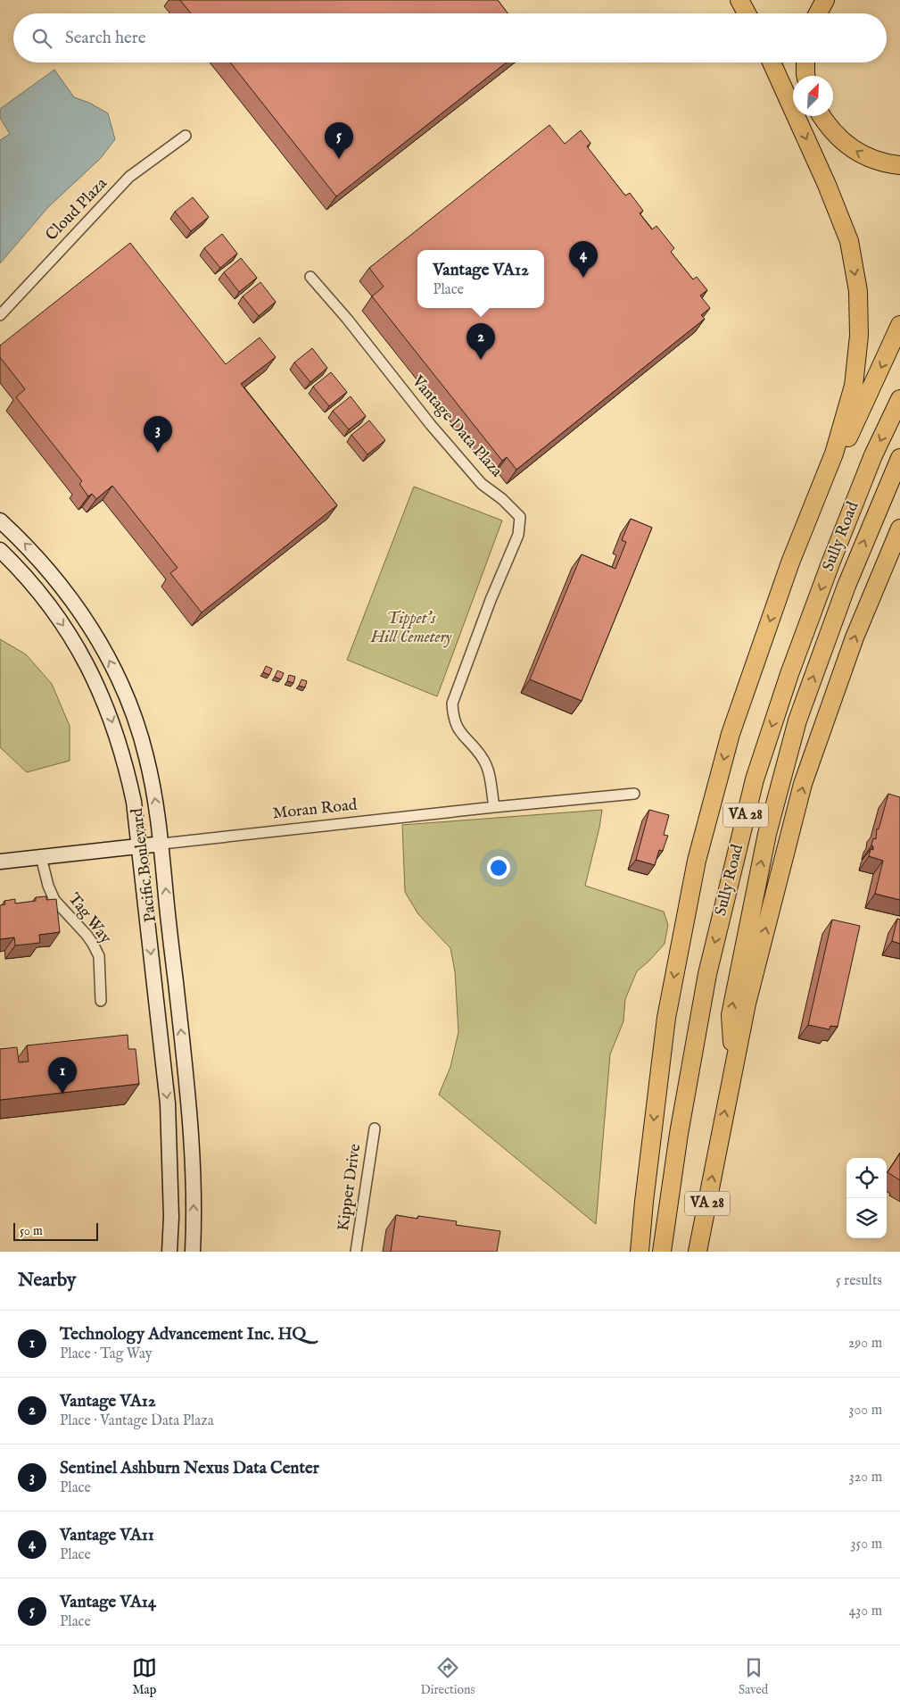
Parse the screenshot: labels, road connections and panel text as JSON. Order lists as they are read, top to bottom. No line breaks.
{"streets":{"highway":["Sully Road","VA 28"],"main road":["Moran Road","Pacific Boulevard"],"street":["Cloud Plaza","Vantage Data Plaza","Tag Way","Kipper Drive"]},"crossings":[["Vantage Data Plaza","Moran Road"],["Moran Road","Pacific Boulevard"],["Moran Road","Tag Way"]],"parks":["Tippet's Hill Cemetery"],"scale_bar":"50 m","north":"top right","page":{"search":"Search here","pins":["5","4","2","3","1"],"popup":["Vantage VA12","Place"],"scale":"50 m","heading":["Nearby","5 results"],"list":[{"mark":"1","name":"Technology Advancement Inc. HQ","note":"Place · Tag Way","value":"290 m"},{"mark":"2","name":"Vantage VA12","note":"Place · Vantage Data Plaza","value":"300 m"},{"mark":"3","name":"Sentinel Ashburn Nexus Data Center","note":"Place","value":"320 m"},{"mark":"4","name":"Vantage VA11","note":"Place","value":"350 m"},{"mark":"5","name":"Vantage VA14","note":"Place","value":"430 m"}],"nav":["Map","Directions","Saved"]}}
